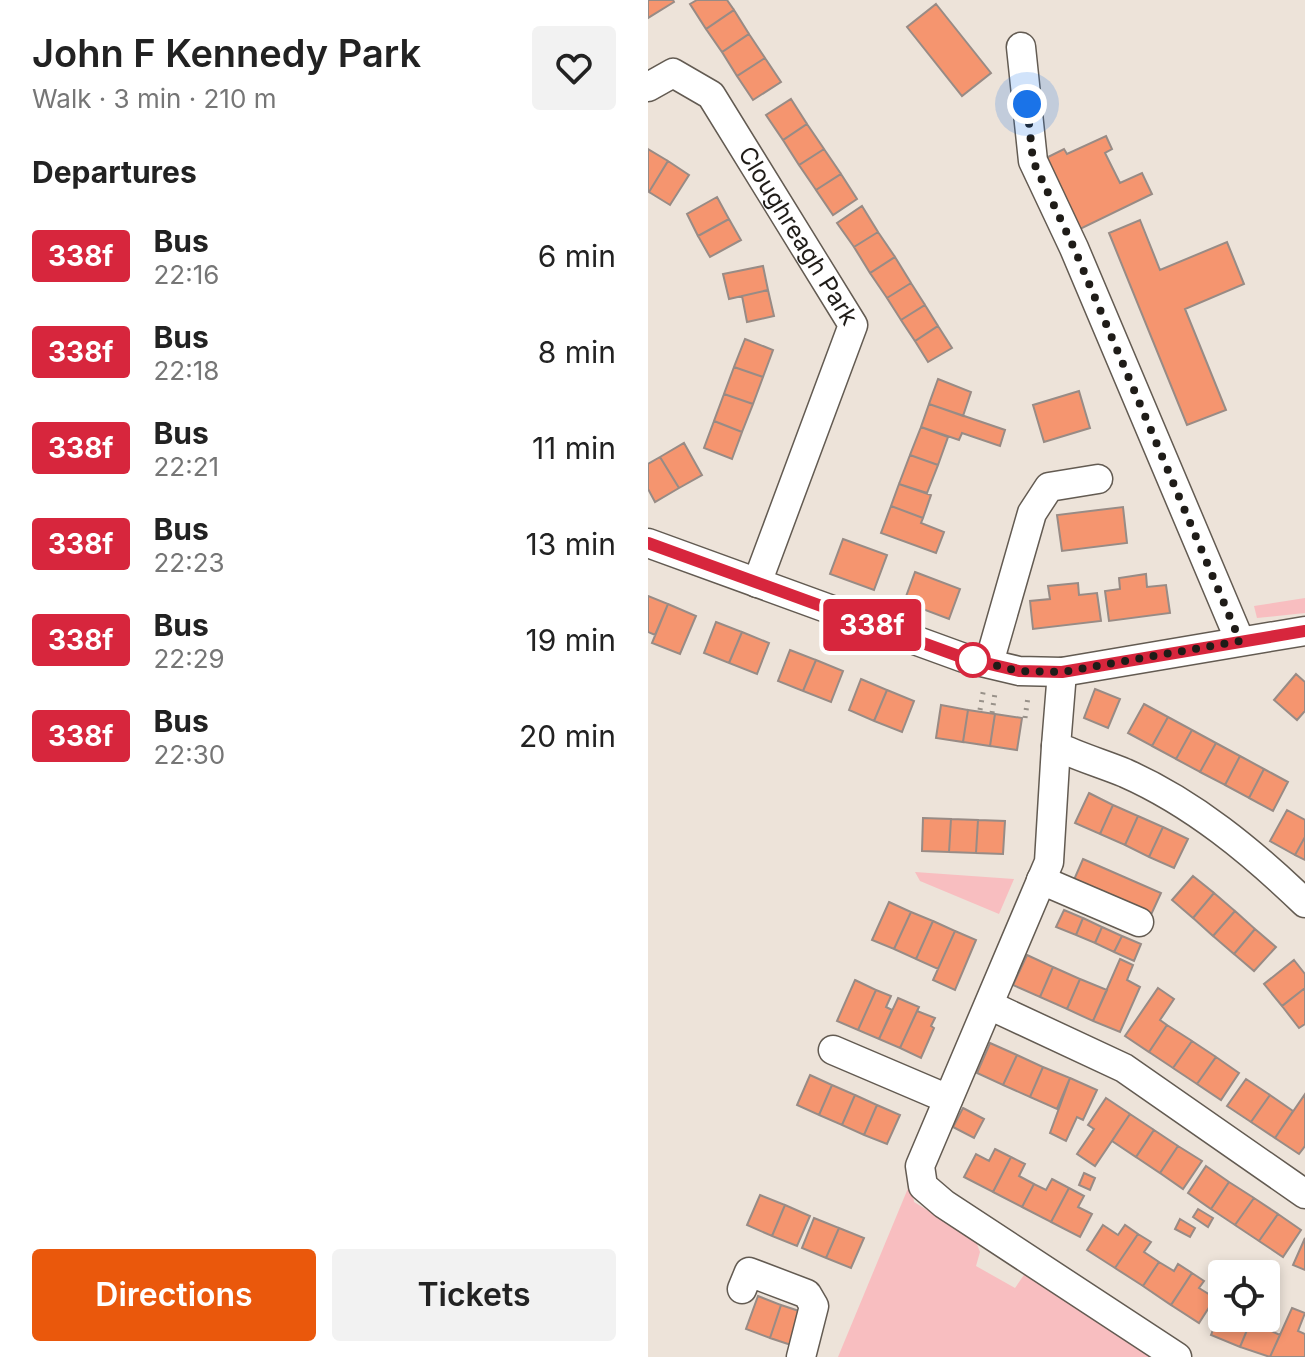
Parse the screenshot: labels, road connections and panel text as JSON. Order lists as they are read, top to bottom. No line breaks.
{"streets":{"street":["Cloughreagh Park"]},"lines":["bus line 338f"],"page":{"heading":[["John F Kennedy Park","Walk · 3 min · 210 m"],"Departures"],"on_map":"338f","list":[{"mark":"338f","name":"Bus","note":"22:16","value":"6 min"},{"mark":"338f","name":"Bus","note":"22:18","value":"8 min"},{"mark":"338f","name":"Bus","note":"22:21","value":"11 min"},{"mark":"338f","name":"Bus","note":"22:23","value":"13 min"},{"mark":"338f","name":"Bus","note":"22:29","value":"19 min"},{"mark":"338f","name":"Bus","note":"22:30","value":"20 min"}],"buttons":["Directions","Tickets"]}}
